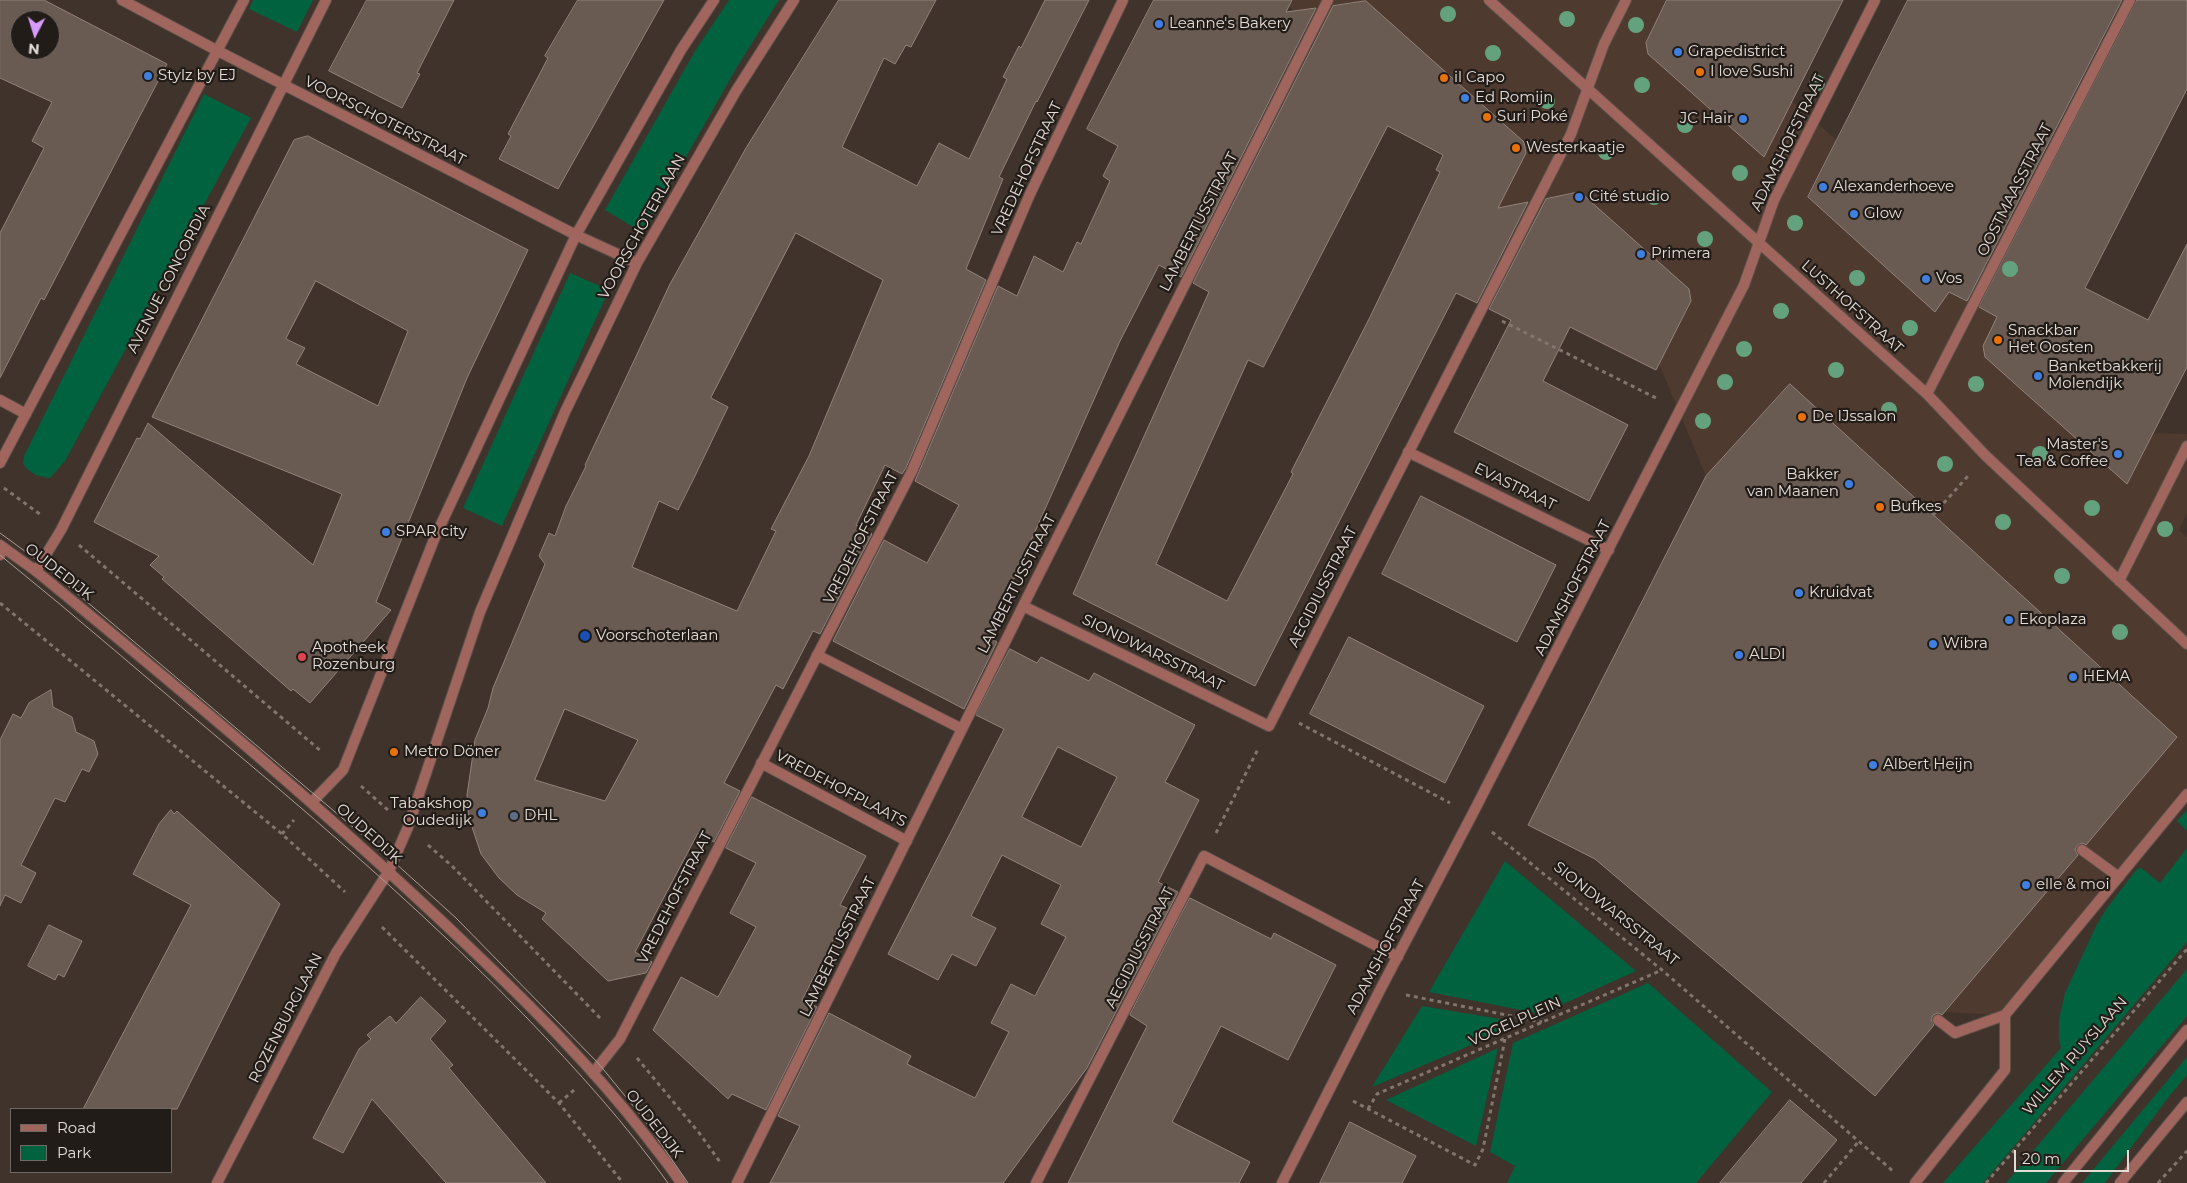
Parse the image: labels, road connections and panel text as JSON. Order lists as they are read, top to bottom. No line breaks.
{"streets":{"street":["VOORSCHOTERSTRAAT","ADAMSHOFSTRAAT","VREDEHOFSTRAAT","OOSTMAASSTRAAT","LAMBERTUSSTRAAT","VOORSCHOTERLAAN","AVENUE CONCORDIA","LUSTHOFSTRAAT","EVASTRAAT","OUDEDIJK","AEGIDIUSSTRAAT","SIONDWARSSTRAAT","VREDEHOFPLAATS","ROZENBURGLAAN"],"path":["VOGELPLEIN","WILLEM RUYSLAAN"]},"crossings":[["VOORSCHOTERSTRAAT","VOORSCHOTERLAAN"],["VOORSCHOTERSTRAAT","AVENUE CONCORDIA"],["ADAMSHOFSTRAAT","LUSTHOFSTRAAT"],["ADAMSHOFSTRAAT","EVASTRAAT"],["ADAMSHOFSTRAAT","SIONDWARSSTRAAT"],["VREDEHOFSTRAAT","OUDEDIJK"],["VREDEHOFSTRAAT","VREDEHOFPLAATS"],["OOSTMAASSTRAAT","LUSTHOFSTRAAT"],["LAMBERTUSSTRAAT","SIONDWARSSTRAAT"],["LAMBERTUSSTRAAT","VREDEHOFPLAATS"],["VOORSCHOTERLAAN","OUDEDIJK"],["VOORSCHOTERLAAN","ROZENBURGLAAN"],["AVENUE CONCORDIA","OUDEDIJK"],["LUSTHOFSTRAAT","AEGIDIUSSTRAAT"],["EVASTRAAT","AEGIDIUSSTRAAT"],["OUDEDIJK","ROZENBURGLAAN"],["AEGIDIUSSTRAAT","SIONDWARSSTRAAT"],["SIONDWARSSTRAAT","VOGELPLEIN"]],"places":["Leanne's Bakery","Grapedistrict","I love Sushi","Stylz by EJ","il Capo","Ed Romijn","Suri Poké","JC Hair","Westerkaatje","Alexanderhoeve","Cité studio","Glow","Primera","Vos","Snackbar Het Oosten","Banketbakkerij Molendijk","De IJssalon","Master's Tea & Coffee","Bakker van Maanen","Bufkes","SPAR city","Kruidvat","Ekoplaza","Voorschoterlaan","Wibra","ALDI","Apotheek Rozenburg","HEMA","Metro Döner","Albert Heijn","Tabakshop Oudedijk","DHL","elle & moi"],"legend":["Road","Park"],"scale_bar":"20 m","north":"bottom"}
